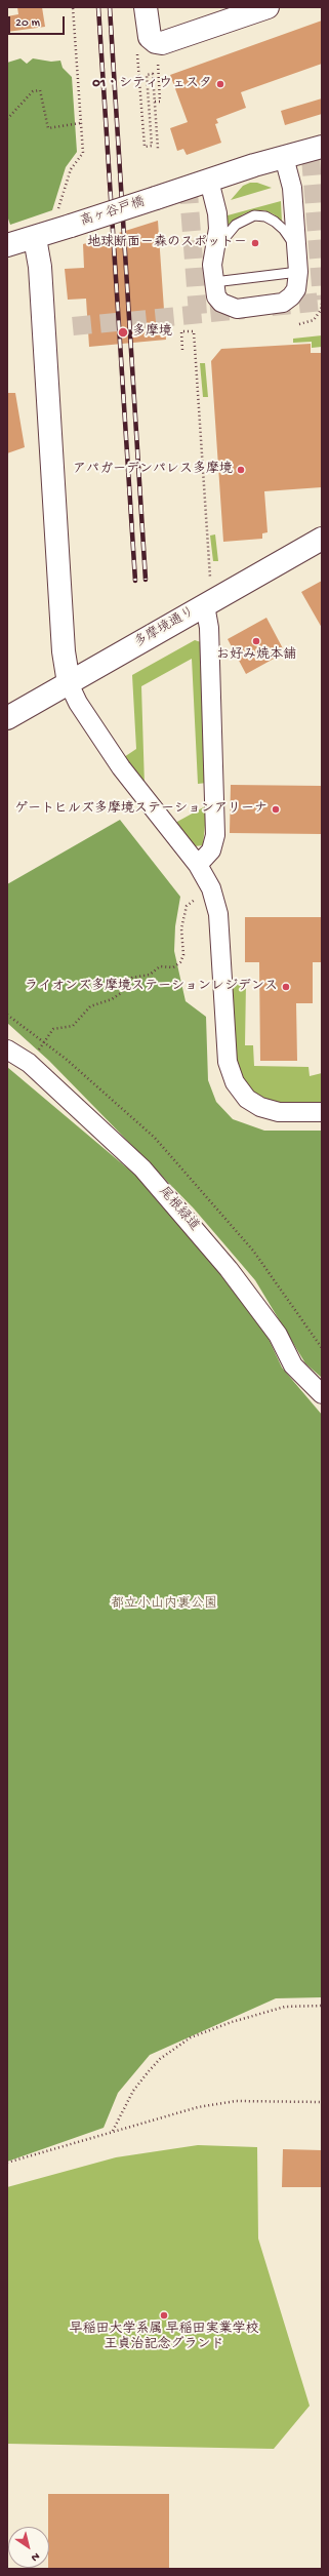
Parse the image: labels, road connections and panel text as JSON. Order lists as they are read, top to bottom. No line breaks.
{"streets":{"street":["高ヶ谷戸橋","多摩境通り","尾根緑道"]},"parks":["都立小山内裏公園"],"places":["01・シティウェスタ","地球断面－森のスポット－","多摩境","アパガーデンパレス多摩境","お好み焼本舗","ゲートヒルズ多摩境ステーションアリーナ","ライオンズ多摩境ステーションレジデンス","早稲田大学系属 早稲田実業学校 王貞治記念グランド"],"scale_bar":"20 m","north":"bottom right"}
